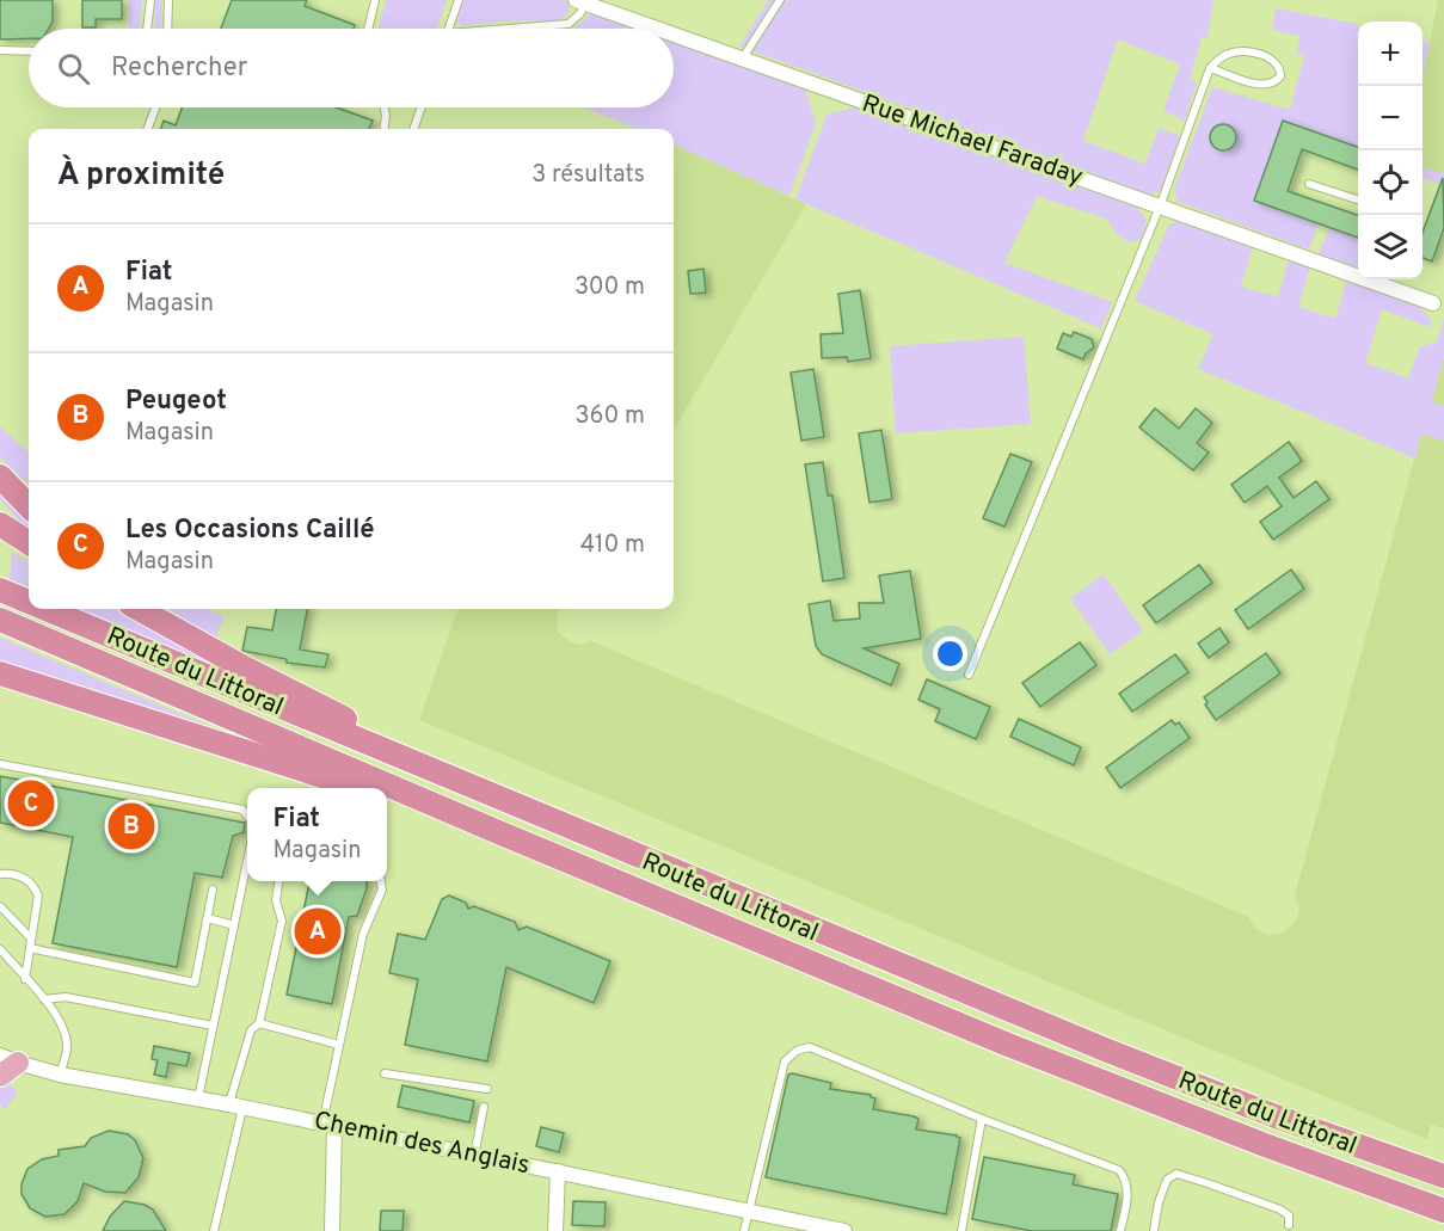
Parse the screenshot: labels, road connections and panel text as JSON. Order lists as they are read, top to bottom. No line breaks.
{"streets":{"highway":["Route du Littoral"],"street":["Rue Michael Faraday","Chemin des Anglais"]},"page":{"map_buttons":["+","−"],"search":"Rechercher","heading":["À proximité","3 résultats"],"list":[{"mark":"A","name":"Fiat","note":"Magasin","value":"300 m"},{"mark":"B","name":"Peugeot","note":"Magasin","value":"360 m"},{"mark":"C","name":"Les Occasions Caillé","note":"Magasin","value":"410 m"}],"pins":["C","B","A"],"popup":["Fiat","Magasin"]}}
